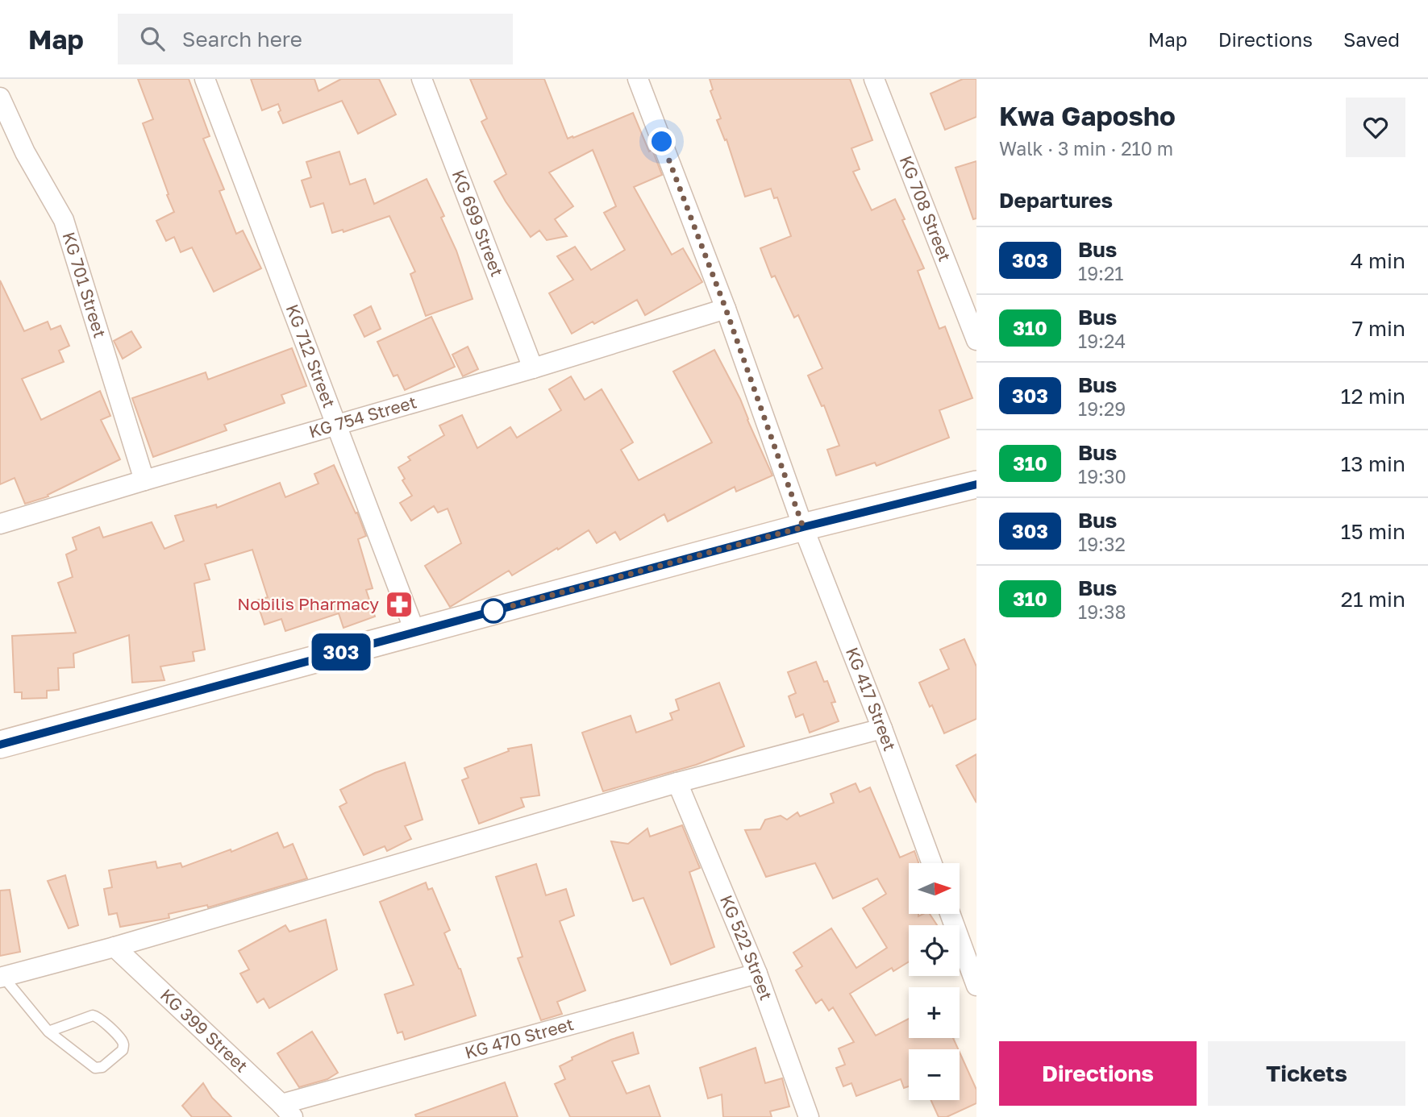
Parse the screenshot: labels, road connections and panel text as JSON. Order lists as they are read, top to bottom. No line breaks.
{"streets":{"street":["KG 708 Street","KG 699 Street","KG 701 Street","KG 712 Street","KG 754 Street","KG 417 Street","KG 522 Street","KG 399 Street","KG 470 Street"]},"crossings":[["KG 699 Street","KG 754 Street"],["KG 701 Street","KG 754 Street"],["KG 712 Street","KG 754 Street"],["KG 754 Street","KG 417 Street"],["KG 522 Street","KG 470 Street"],["KG 399 Street","KG 470 Street"]],"places":{"pharmacy":["Nobilis Pharmacy"]},"lines":["bus line 303"],"north":"right","page":{"header":"Map","search":"Search here","nav":["Map","Directions","Saved"],"on_map":"303","heading":[["Kwa Gaposho","Walk · 3 min · 210 m"],"Departures"],"list":[{"mark":"303","name":"Bus","note":"19:21","value":"4 min"},{"mark":"310","name":"Bus","note":"19:24","value":"7 min"},{"mark":"303","name":"Bus","note":"19:29","value":"12 min"},{"mark":"310","name":"Bus","note":"19:30","value":"13 min"},{"mark":"303","name":"Bus","note":"19:32","value":"15 min"},{"mark":"310","name":"Bus","note":"19:38","value":"21 min"}],"map_buttons":["+","−"],"buttons":["Directions","Tickets"]}}
